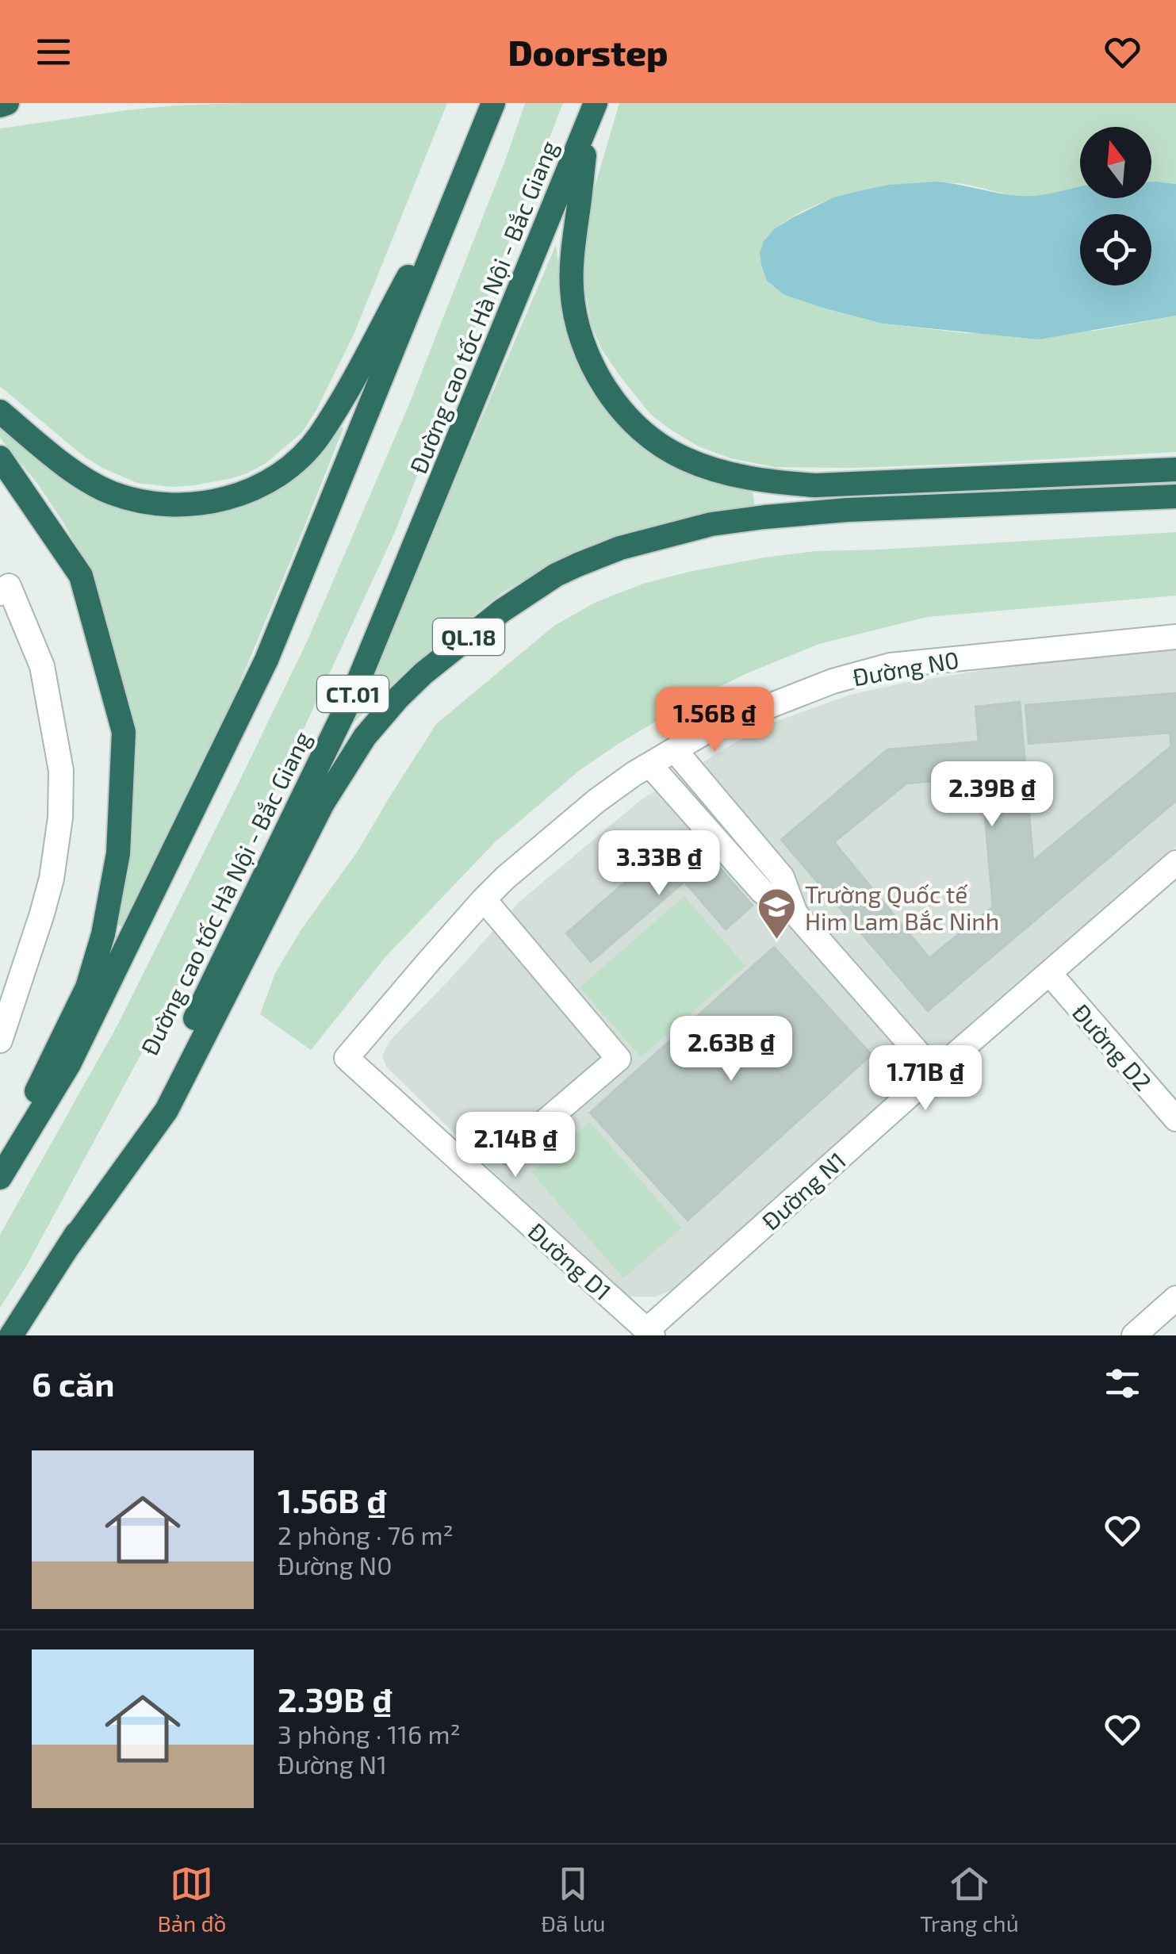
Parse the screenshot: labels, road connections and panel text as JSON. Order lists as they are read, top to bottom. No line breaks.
{"streets":{"highway":["Đường cao tốc Hà Nội - Bắc Giang","QL.18","CT.01"],"street":["Đường N0","Đường D2","Đường N1","Đường D1"]},"crossings":[["Đường cao tốc Hà Nội - Bắc Giang","QL.18"],["Đường N0","Đường D1"],["Đường D2","Đường N1"],["Đường N1","Đường D1"]],"places":{"school or university":["Trường Quốc tế Him Lam Bắc Ninh"]},"north":"top","page":{"header":"Doorstep","price":["1.56B ₫","2.39B ₫","3.33B ₫","2.63B ₫","1.71B ₫","2.14B ₫"],"heading":"6 căn","list":[{"name":"1.56B ₫","note":"2 phòng · 76 m² · Đường N0"},{"name":"2.39B ₫","note":"3 phòng · 116 m² · Đường N1"}],"tabs":["Bản đồ","Đã lưu","Trang chủ"]}}
